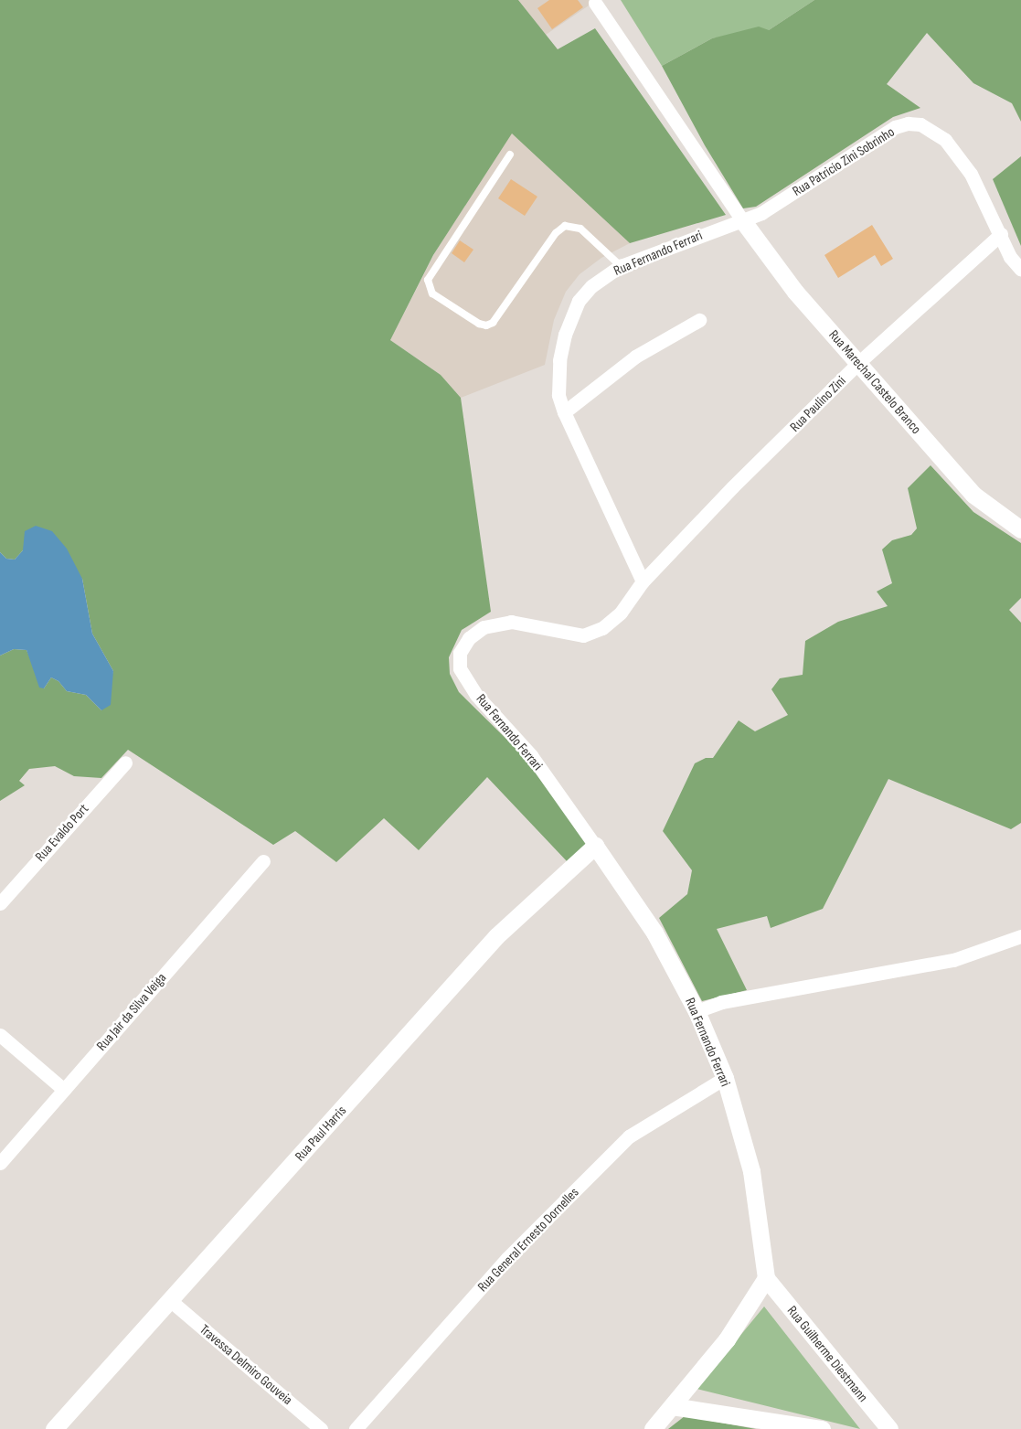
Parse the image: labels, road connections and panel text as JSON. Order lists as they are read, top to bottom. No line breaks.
{"streets":{"street":["Rua Patricio Zini Sobrinho","Rua Fernando Ferrari","Rua Marechal Castelo Branco","Rua Paulino Zini","Rua Evaldo Port","Rua Jair da Silva Veiga","Rua Paul Harris","Rua General Ernesto Dornelles","Rua Guilherme Diestmann","Travessa Delmiro Gouveia"]},"crossings":[["Rua Patricio Zini Sobrinho","Rua Fernando Ferrari"],["Rua Patricio Zini Sobrinho","Rua Marechal Castelo Branco"],["Rua Patricio Zini Sobrinho","Rua Paulino Zini"],["Rua Fernando Ferrari","Rua Marechal Castelo Branco"],["Rua Fernando Ferrari","Rua Paulino Zini"],["Rua Fernando Ferrari","Rua Paul Harris"],["Rua Fernando Ferrari","Rua General Ernesto Dornelles"],["Rua Fernando Ferrari","Rua Guilherme Diestmann"],["Rua Marechal Castelo Branco","Rua Paulino Zini"],["Rua Paul Harris","Travessa Delmiro Gouveia"]]}
